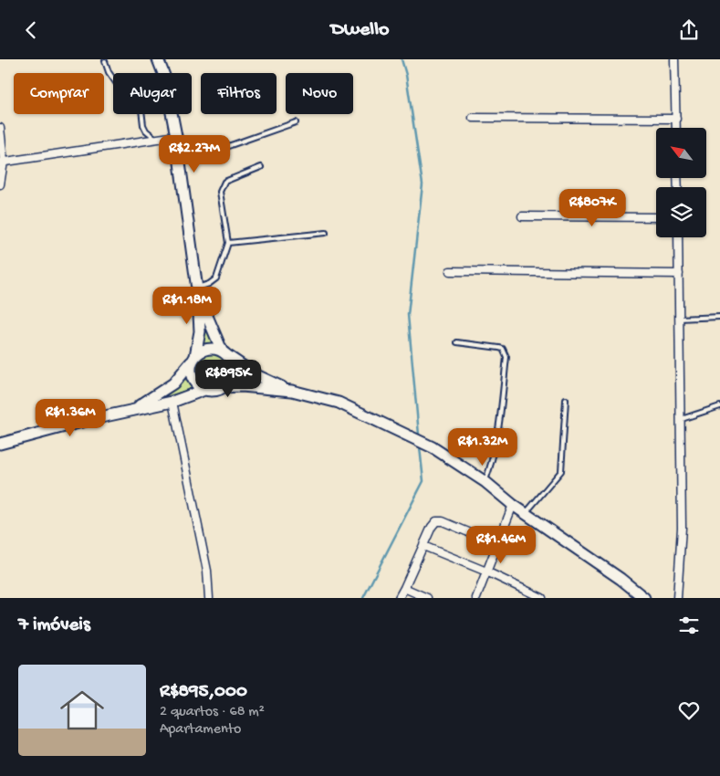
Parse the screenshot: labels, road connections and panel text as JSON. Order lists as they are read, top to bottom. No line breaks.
{"north":"top left","page":{"header":"Dwello","chip":["Comprar","Alugar","Filtros","Novo"],"price":["R$2.27M","R$807K","R$1.18M","R$895K","R$1.36M","R$1.32M","R$1.46M"],"heading":"7 imóveis","list":[{"name":"R$895,000","note":"2 quartos · 68 m² · Apartamento"}]}}
